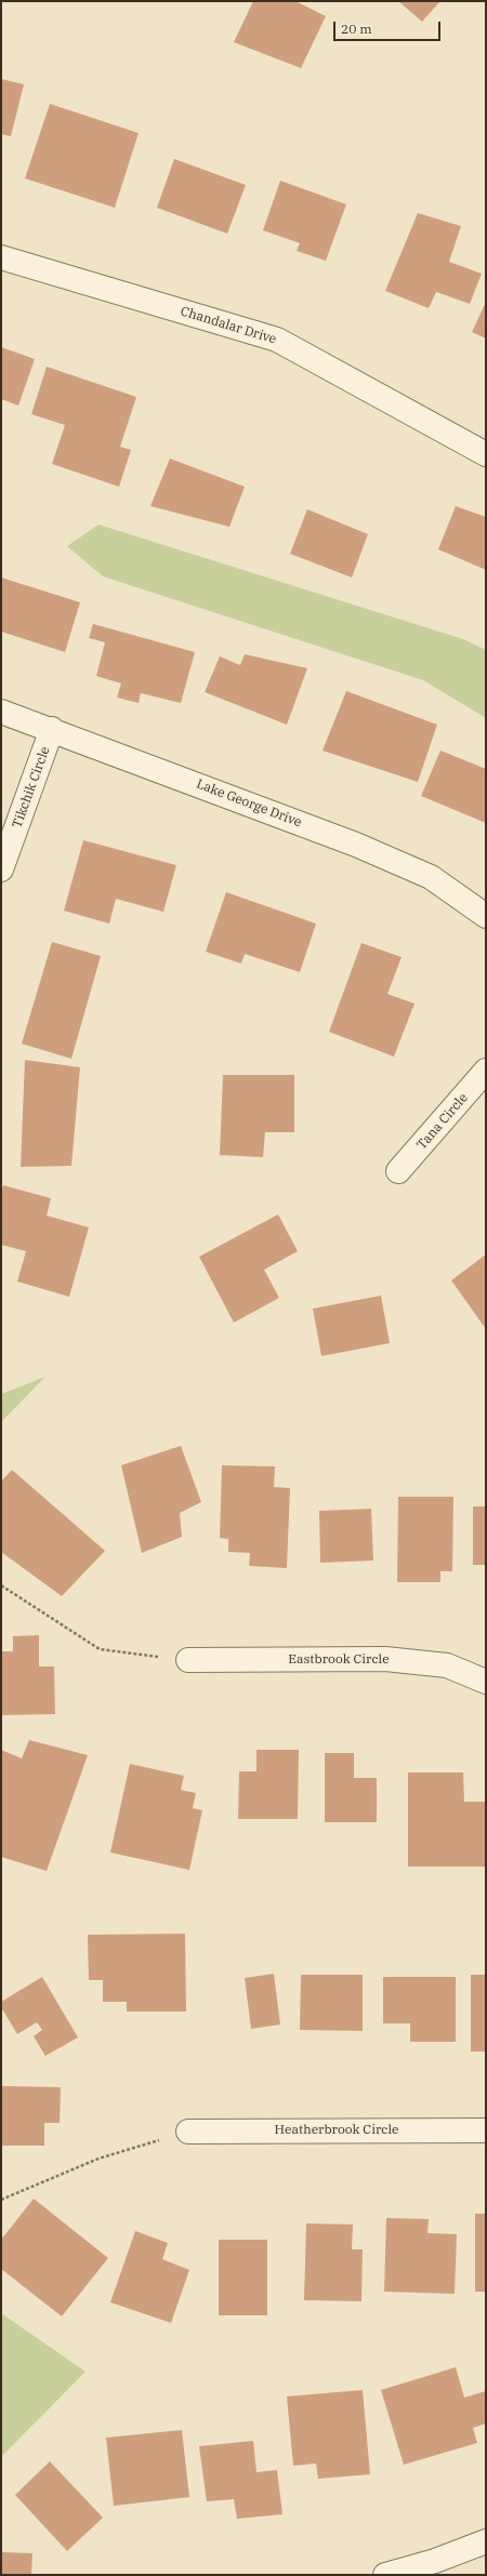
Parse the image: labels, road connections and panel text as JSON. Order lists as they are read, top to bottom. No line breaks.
{"streets":{"street":["Chandalar Drive","Tikchik Circle","Lake George Drive","Tana Circle","Eastbrook Circle","Heatherbrook Circle"]},"crossings":[["Tikchik Circle","Lake George Drive"]],"scale_bar":"20 m"}
